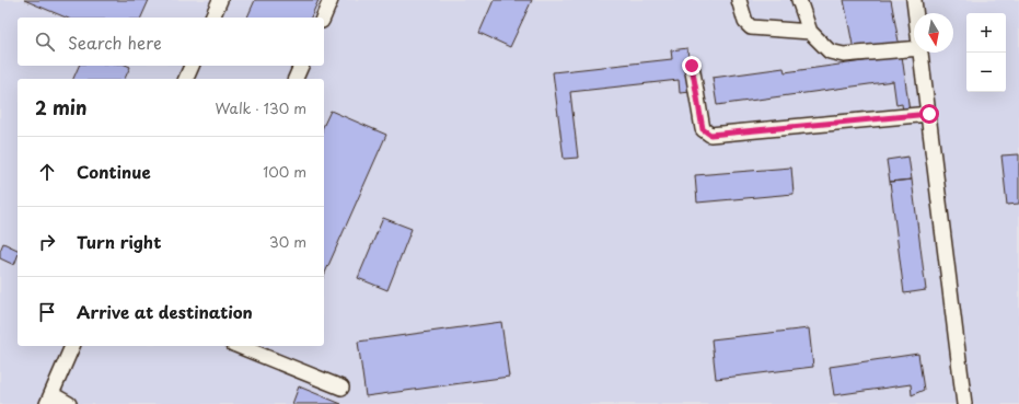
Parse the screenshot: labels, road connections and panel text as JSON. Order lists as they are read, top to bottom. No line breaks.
{"north":"bottom","page":{"map_buttons":["+","−"],"search":"Search here","heading":["2 min","Walk · 130 m"],"list":[["Continue","100 m"],["Turn right","30 m"],"Arrive at destination"]}}
